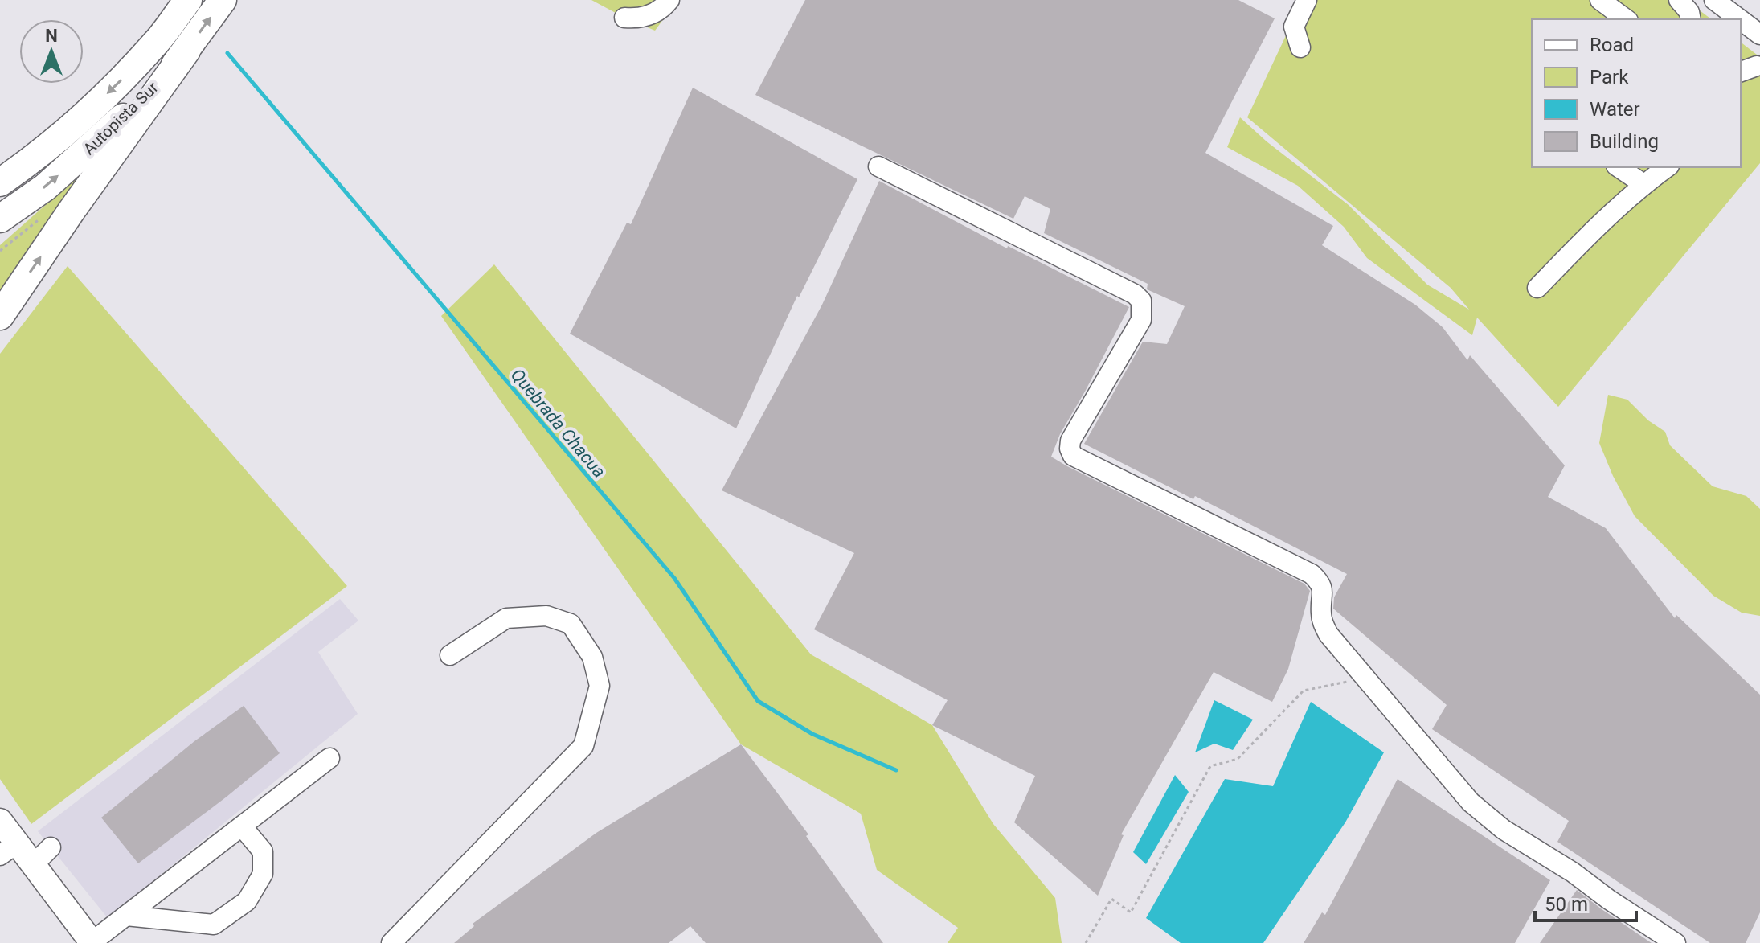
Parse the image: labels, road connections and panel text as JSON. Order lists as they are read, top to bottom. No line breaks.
{"streets":{"highway":["Autopista Sur"]},"water":["Quebrada Chacua"],"legend":["Road","Park","Water","Building"],"scale_bar":"50 m","north":"top"}
